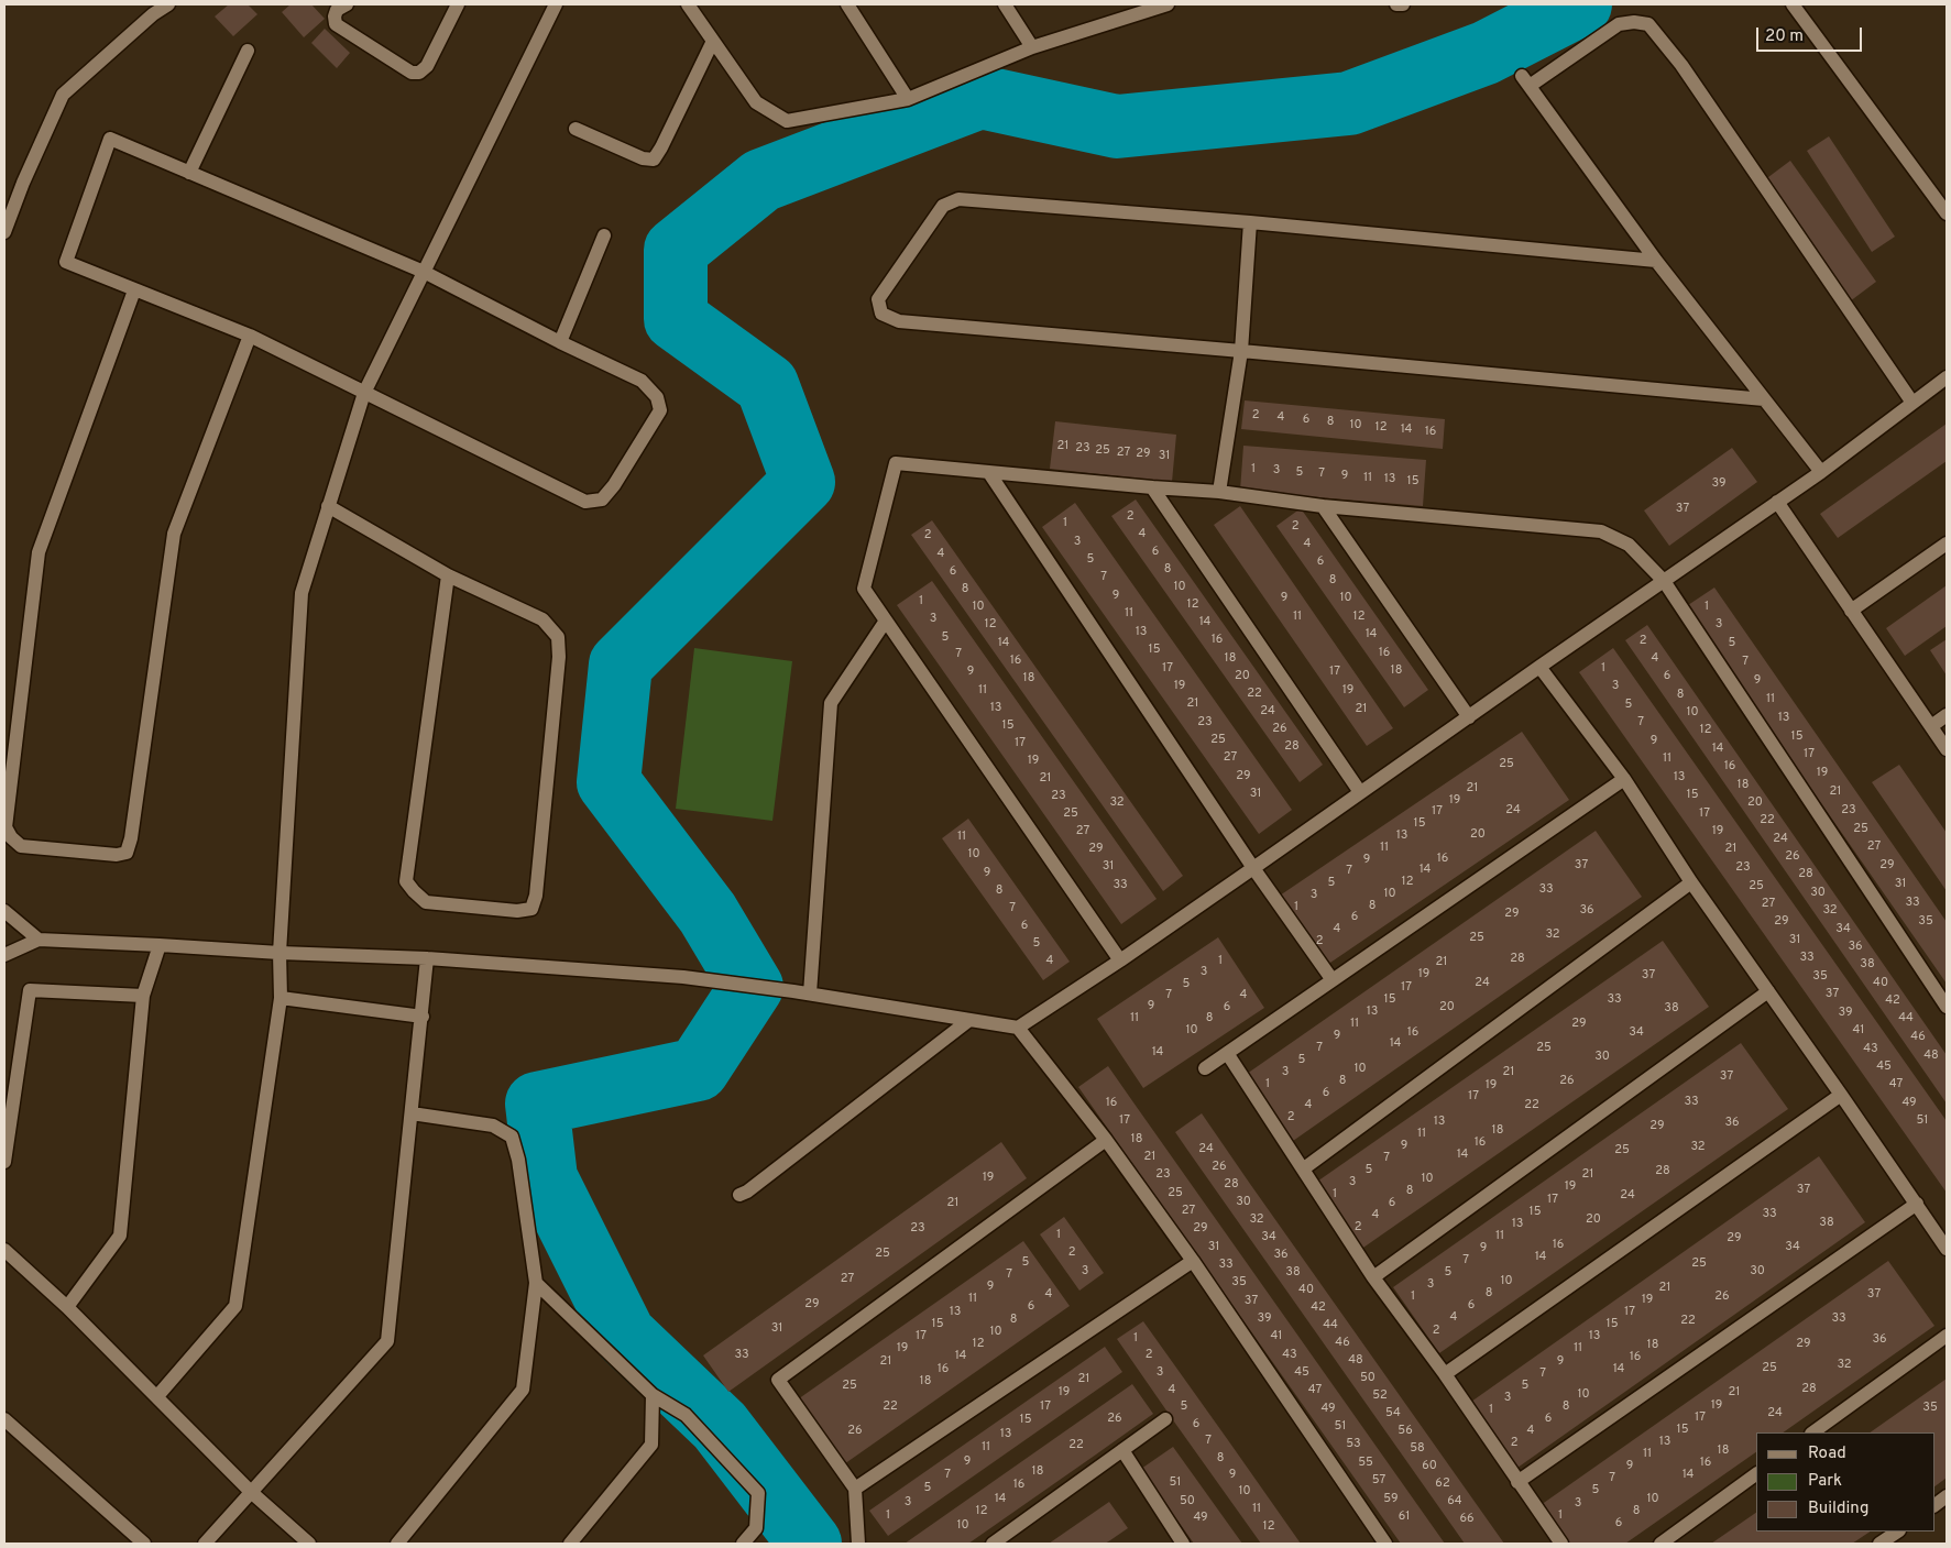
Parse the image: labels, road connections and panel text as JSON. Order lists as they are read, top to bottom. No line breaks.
{"house_numbers":["2","4","6","8","10","12","14","16","21","23","25","27","29","31","1","3","5","7","9","11","13","15","39","37","2","1","2","4","2","3","4","6","4","5","6","8","6","7","8","10","8","9","9","10","1","12","10","1","11","11","12","3","14","12","3","13","14","5","16","2","14","5","15","16","7","18","4","16","7","17","1","18","9","17","20","6","18","9","19","3","11","19","22","8","11","21","5","13","21","24","10","13","23","7","15","26","12","15","25","9","17","28","14","17","27","11","19","25","16","19","29","13","21","18","21","21","31","15","23","19","32","20","24","23","17","25","17","22","15","25","27","19","20","13","11","24","27","11","29","21","10","26","16","9","37","29","31","23","14","7","9","28","12","5","31","33","25","33","8","30","10","3","33","27","8","1","7","36","32","29","6","29","35","6","4","34","32","25","31","2","5","36","33","28","4","1","21","38","3","19","37","35","24","40","5","17","37","7","4","15","33","42","9","6","20","38","13","39","11","8","44","11","29","10","41","16","34","9","46","14","7","25","43","14","48","30","5","45","10","3","21","37","8","26","1","47","19","6","17","33","16","49","4","22","2","17","51","13","36","29","18","11","18","16","9","32","24","25","14","21","7","26","5","28","23","21","19","10","3","28","19","37","8","25","1","24","17","30","21","6","27","15","33","4","32","20","38","13","2","23","29","1","11","34","29","16","31","34","9","2","25","36","14","7","5","25","33","3","30","38","5","7","27","10","35","3","9","21","40","8","4","37","1","26","11","19","37","29","6","6","42","13","17","4","39","33","8","22","15","15","44","31","2","10","17","41","13","1","36","46","12","29","18","19","11","33","2","43","14","16","48","21","9","32","25","16","14","3","45","7","50","21","18","25","5","28","4","47","19","21","10","52","3","19","22","17","5","8","35","49","1","54","24","17","26","6","15","6","51","15","26","56","4","13","7","13","2","53","22","11","58","18","11","8","9","55","16","60","9","18","7","9","14","7","57","51","62","16","5","5","10","14","59","10","50","64","3","3","11","12","8","1","1","61","49","66","6","10","12"],"legend":["Road","Park","Building"],"scale_bar":"20 m"}
